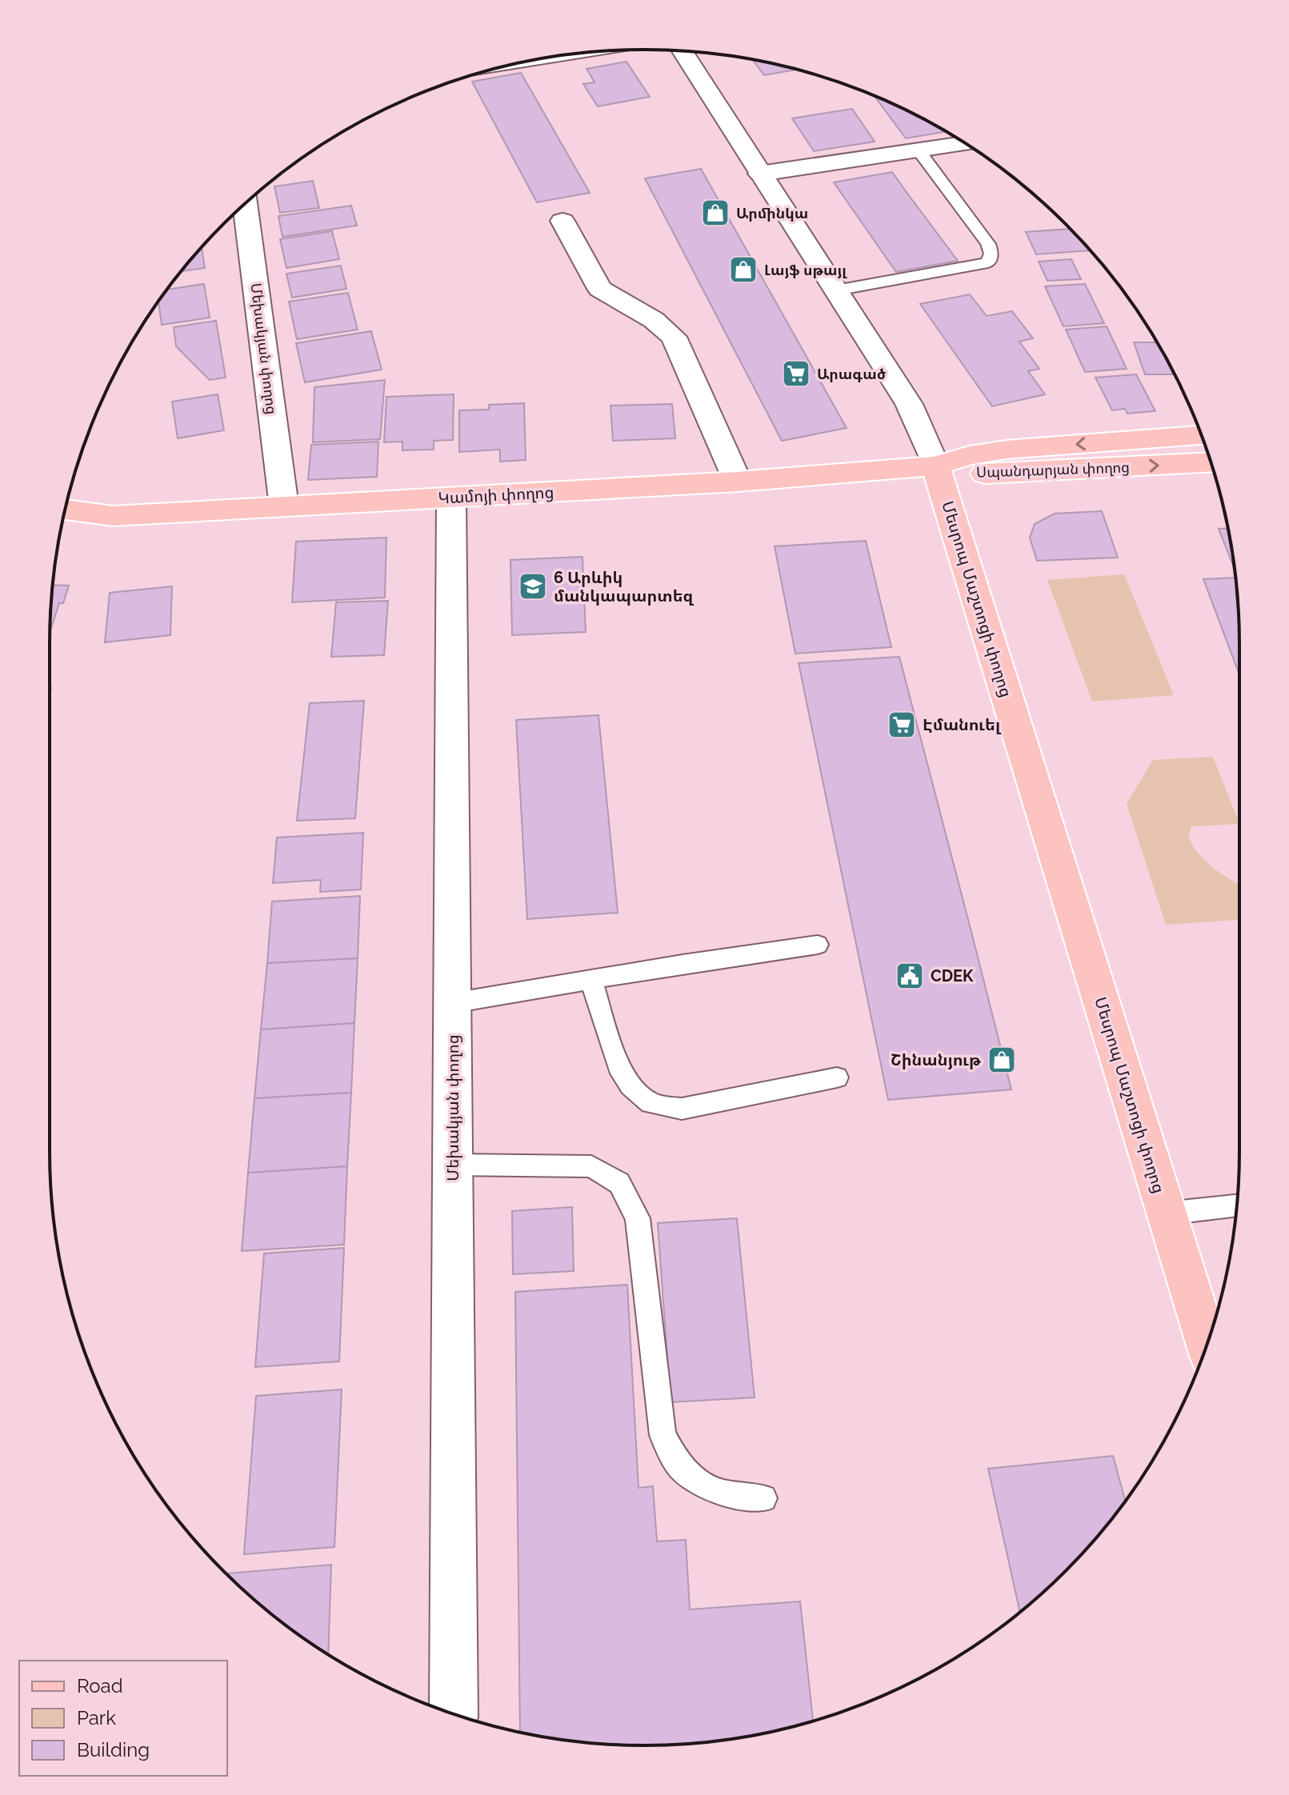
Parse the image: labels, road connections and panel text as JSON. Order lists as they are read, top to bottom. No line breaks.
{"streets":{"main road":["Սպանդարյան փողոց","Կամոյի փողոց","Մեսրոպ Մաշտոցի փողոց"],"street":["Մեխակյան փողոց"]},"crossings":[["Մեխակյան փողոց","Կամոյի փողոց"],["Սպանդարյան փողոց","Կամոյի փողոց"],["Սպանդարյան փողոց","Մեսրոպ Մաշտոցի փողոց"],["Կամոյի փողոց","Մեսրոպ Մաշտոցի փողոց"]],"places":{"shop":["Արմինկա","Լայֆ սթայլ","Շինանյութ"],"supermarket":["Արագած","Էմանուել"],"school or university":["6 Արևիկ մանկապարտեզ"],"public building":["CDEK"]},"legend":["Road","Park","Building"]}
